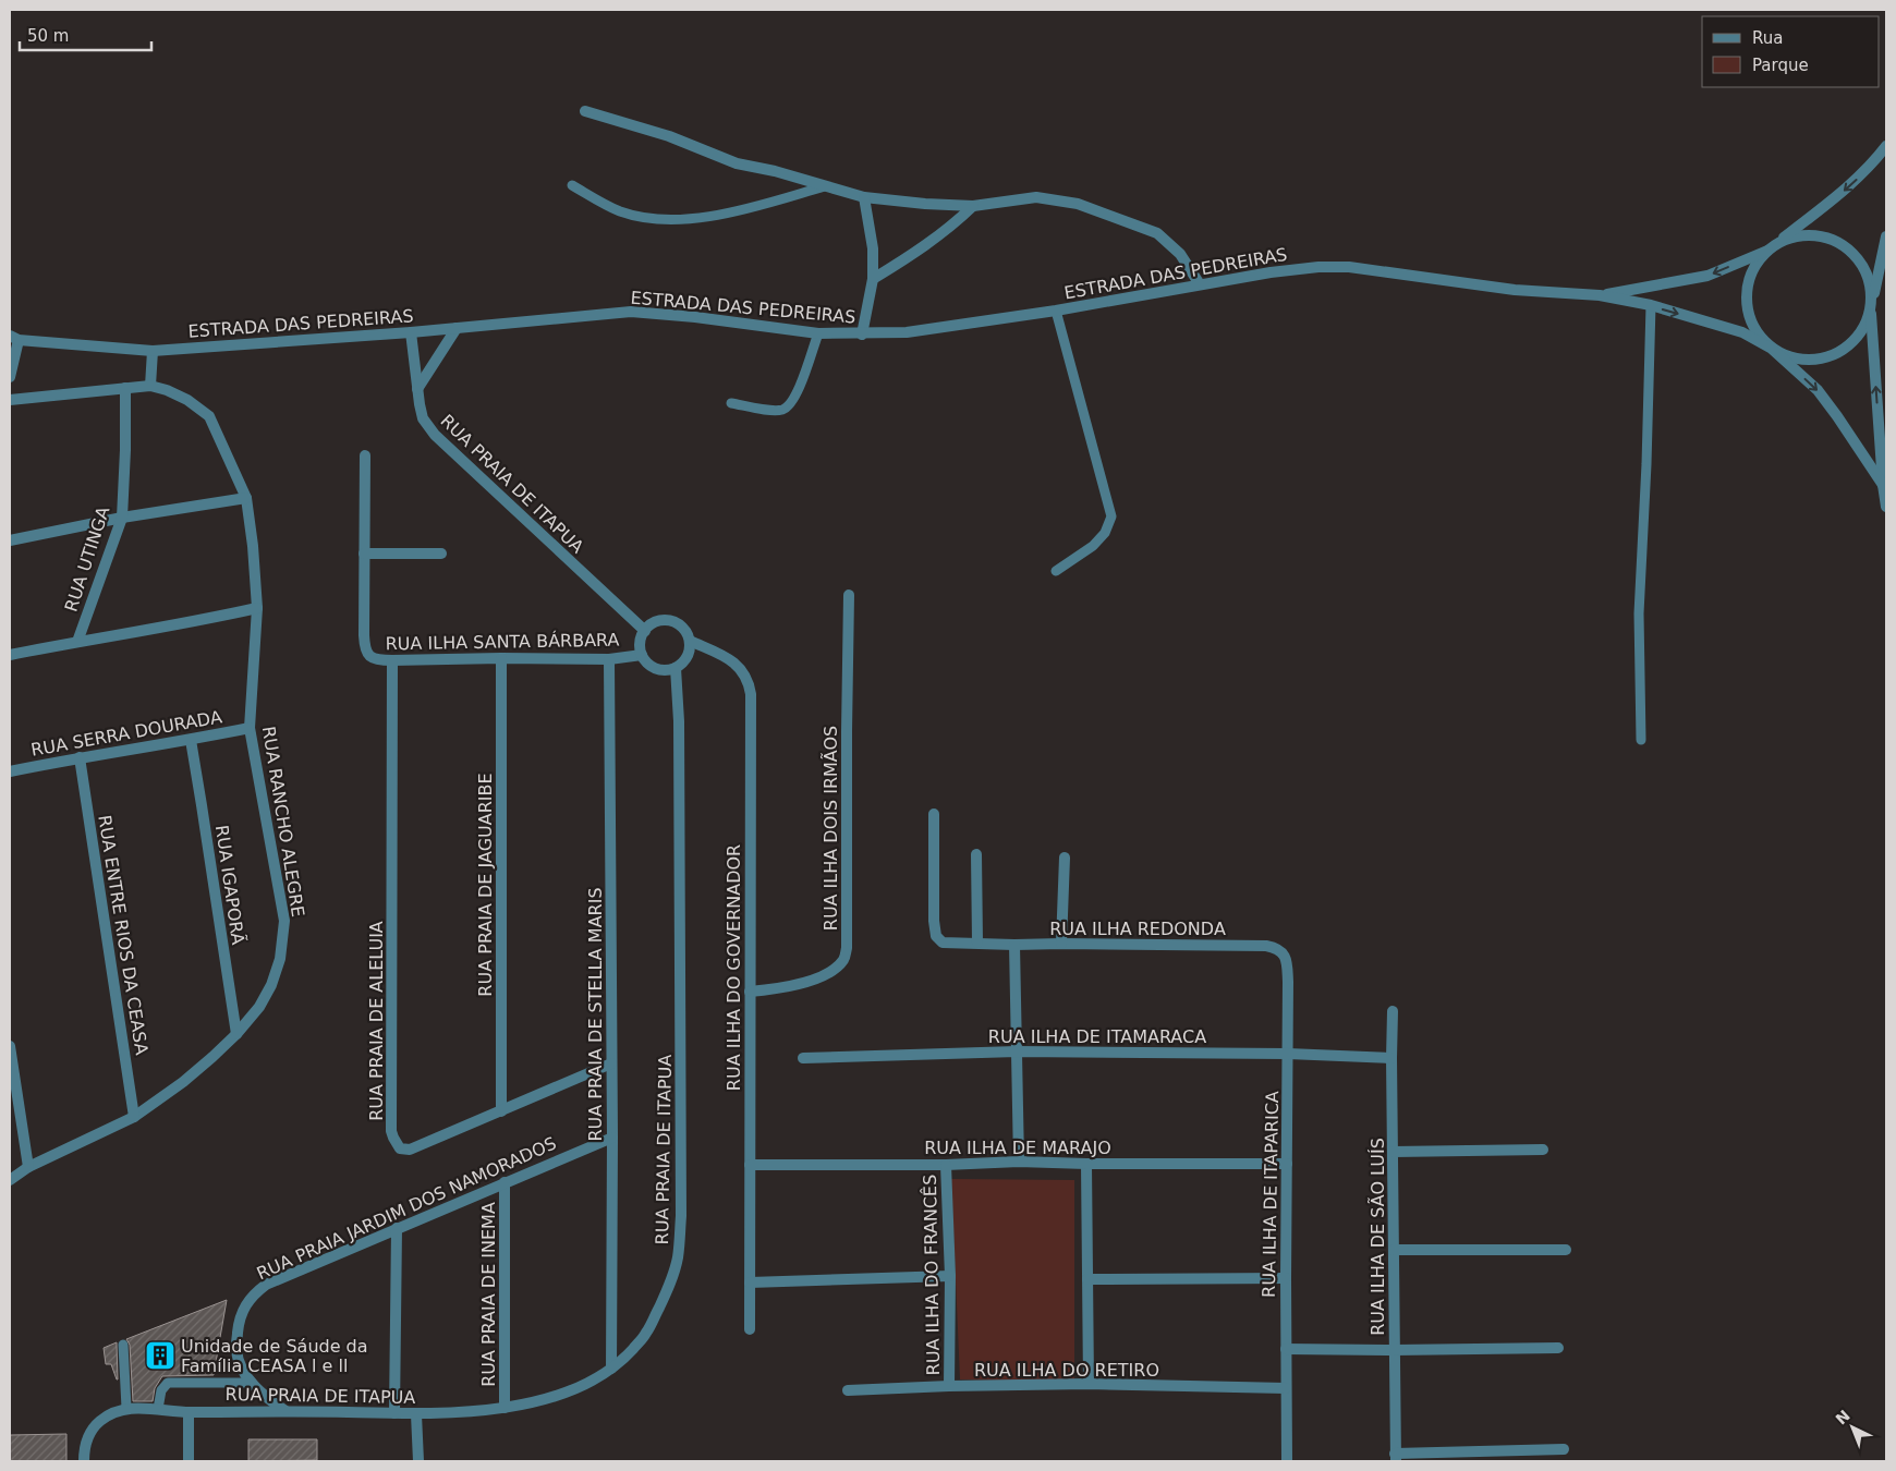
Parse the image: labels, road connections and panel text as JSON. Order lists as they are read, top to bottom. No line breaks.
{"streets":{"street":["ESTRADA DAS PEDREIRAS","RUA PRAIA DE ITAPUA","RUA UTINGA","RUA ILHA SANTA BÁRBARA","RUA SERRA DOURADA","RUA RANCHO ALEGRE","RUA ILHA DOIS IRMÃOS","RUA IGAPORÃ","RUA PRAIA DE JAGUARIBE","RUA ILHA REDONDA","RUA ENTRE RIOS DA CEASA","RUA ILHA DO GOVERNADOR","RUA PRAIA DE STELLA MARIS","RUA PRAIA DE ALELUIA","RUA ILHA DE ITAMARACA","RUA ILHA DE MARAJO","RUA ILHA DE ITAPARICA","RUA PRAIA JARDIM DOS NAMORADOS","RUA ILHA DE SÃO LUÍS","RUA ILHA DO FRANCÊS","RUA PRAIA DE INEMA","RUA ILHA DO RETIRO"]},"crossings":[["ESTRADA DAS PEDREIRAS","RUA PRAIA DE ITAPUA"],["RUA PRAIA DE ITAPUA","RUA ILHA SANTA BÁRBARA"],["RUA PRAIA DE ITAPUA","RUA ILHA DO GOVERNADOR"],["RUA PRAIA DE ITAPUA","RUA PRAIA DE STELLA MARIS"],["RUA PRAIA DE ITAPUA","RUA PRAIA JARDIM DOS NAMORADOS"],["RUA PRAIA DE ITAPUA","RUA PRAIA DE INEMA"],["RUA UTINGA","RUA RANCHO ALEGRE"],["RUA ILHA SANTA BÁRBARA","RUA PRAIA DE JAGUARIBE"],["RUA ILHA SANTA BÁRBARA","RUA ILHA DO GOVERNADOR"],["RUA ILHA SANTA BÁRBARA","RUA PRAIA DE STELLA MARIS"],["RUA ILHA SANTA BÁRBARA","RUA PRAIA DE ALELUIA"],["RUA SERRA DOURADA","RUA RANCHO ALEGRE"],["RUA SERRA DOURADA","RUA IGAPORÃ"],["RUA SERRA DOURADA","RUA ENTRE RIOS DA CEASA"],["RUA RANCHO ALEGRE","RUA IGAPORÃ"],["RUA RANCHO ALEGRE","RUA ENTRE RIOS DA CEASA"],["RUA ILHA DOIS IRMÃOS","RUA ILHA DO GOVERNADOR"],["RUA PRAIA DE JAGUARIBE","RUA PRAIA DE ALELUIA"],["RUA ILHA REDONDA","RUA ILHA DE ITAPARICA"],["RUA ILHA DO GOVERNADOR","RUA ILHA DE MARAJO"],["RUA PRAIA DE STELLA MARIS","RUA PRAIA DE ALELUIA"],["RUA PRAIA DE STELLA MARIS","RUA PRAIA JARDIM DOS NAMORADOS"],["RUA ILHA DE ITAMARACA","RUA ILHA DE ITAPARICA"],["RUA ILHA DE ITAMARACA","RUA ILHA DE SÃO LUÍS"],["RUA ILHA DE MARAJO","RUA ILHA DE ITAPARICA"],["RUA ILHA DE MARAJO","RUA ILHA DO FRANCÊS"],["RUA ILHA DE ITAPARICA","RUA ILHA DO RETIRO"],["RUA PRAIA JARDIM DOS NAMORADOS","RUA PRAIA DE INEMA"],["RUA ILHA DO FRANCÊS","RUA ILHA DO RETIRO"]],"places":{"building":["Unidade de Sáude da Família CEASA l e ll"]},"legend":["Rua","Parque"],"scale_bar":"50 m","north":"top left"}
